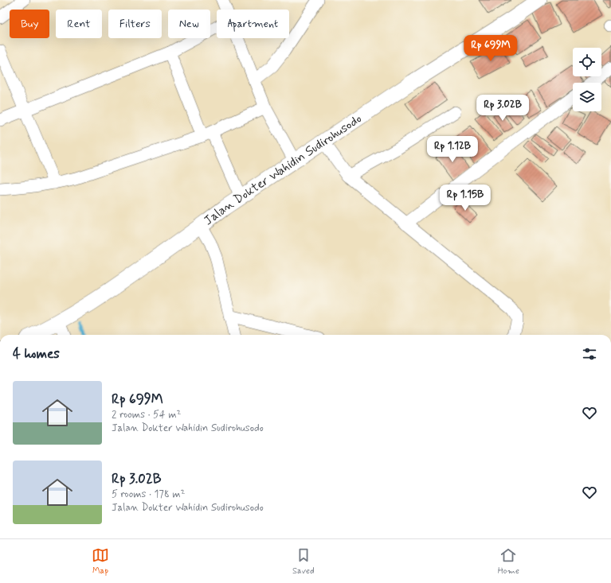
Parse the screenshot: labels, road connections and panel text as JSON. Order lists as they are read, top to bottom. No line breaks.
{"streets":{"main road":["Jalan Dokter Wahidin Sudirohusodo"]},"page":{"chip":["Buy","Rent","Filters","New","Apartment"],"price":["Rp 699M","Rp 3.02B","Rp 1.12B","Rp 1.15B"],"heading":"4 homes","list":[{"name":"Rp 699M","note":"2 rooms · 54 m² · Jalan Dokter Wahidin Sudirohusodo"},{"name":"Rp 3.02B","note":"5 rooms · 178 m² · Jalan Dokter Wahidin Sudirohusodo"}],"tabs":["Map","Saved","Home"]}}
